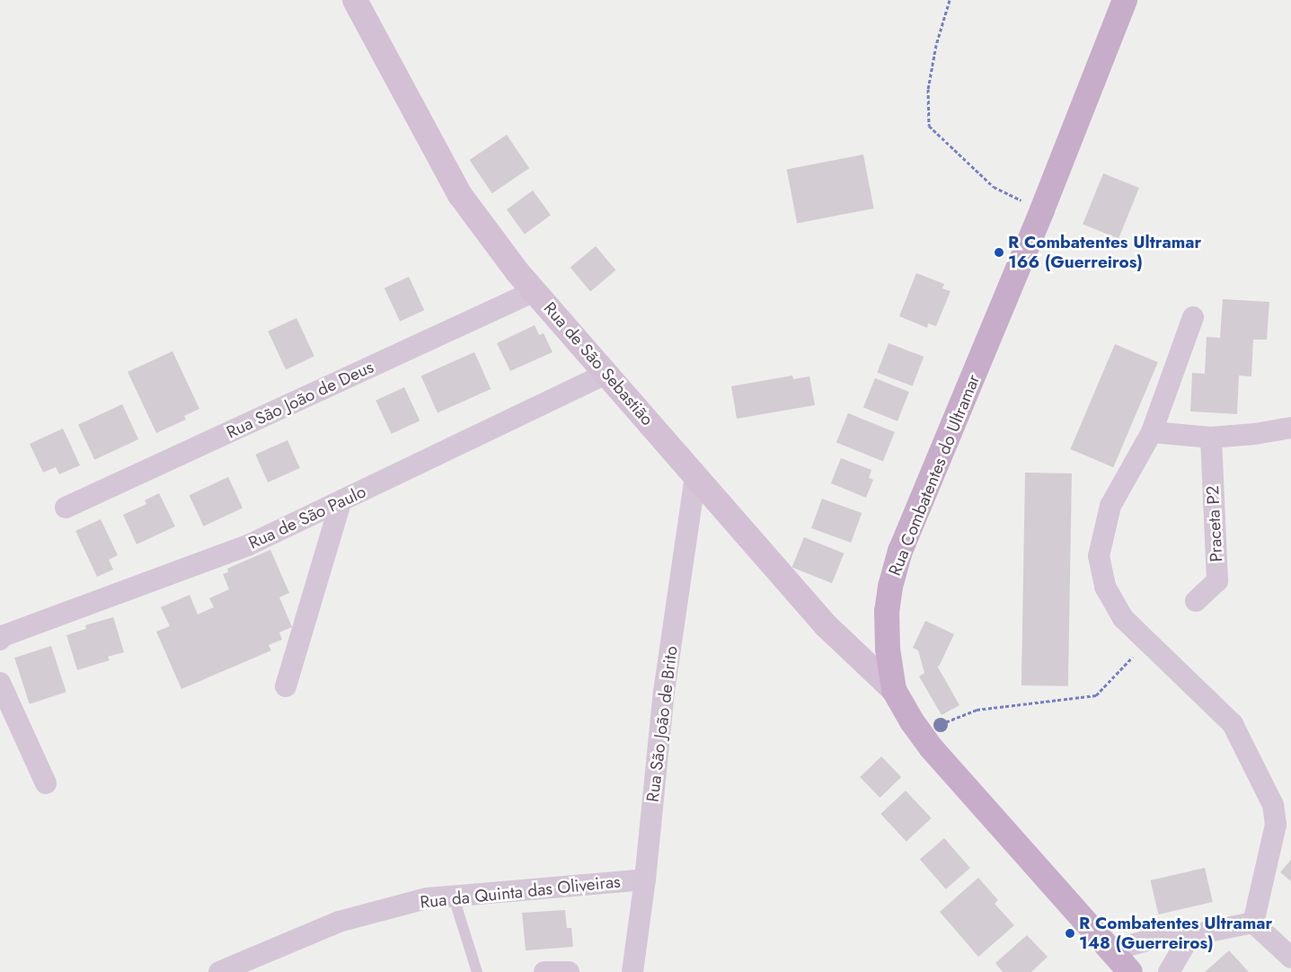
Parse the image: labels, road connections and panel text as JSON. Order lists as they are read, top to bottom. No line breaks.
{"streets":{"main road":["Rua Combatentes do Ultramar"],"street":["Rua de São Sebastião","Rua São João de Deus","Rua de São Paulo","Praceta P2","Rua São João de Brito","Rua da Quinta das Oliveiras"]},"crossings":[["Rua de São Sebastião","Rua São João de Deus"],["Rua de São Sebastião","Rua Combatentes do Ultramar"],["Rua de São Sebastião","Rua de São Paulo"],["Rua de São Sebastião","Rua São João de Brito"],["Rua São João de Brito","Rua da Quinta das Oliveiras"]],"places":["R Combatentes Ultramar 166 (Guerreiros)","R Combatentes Ultramar 148 (Guerreiros)"]}
